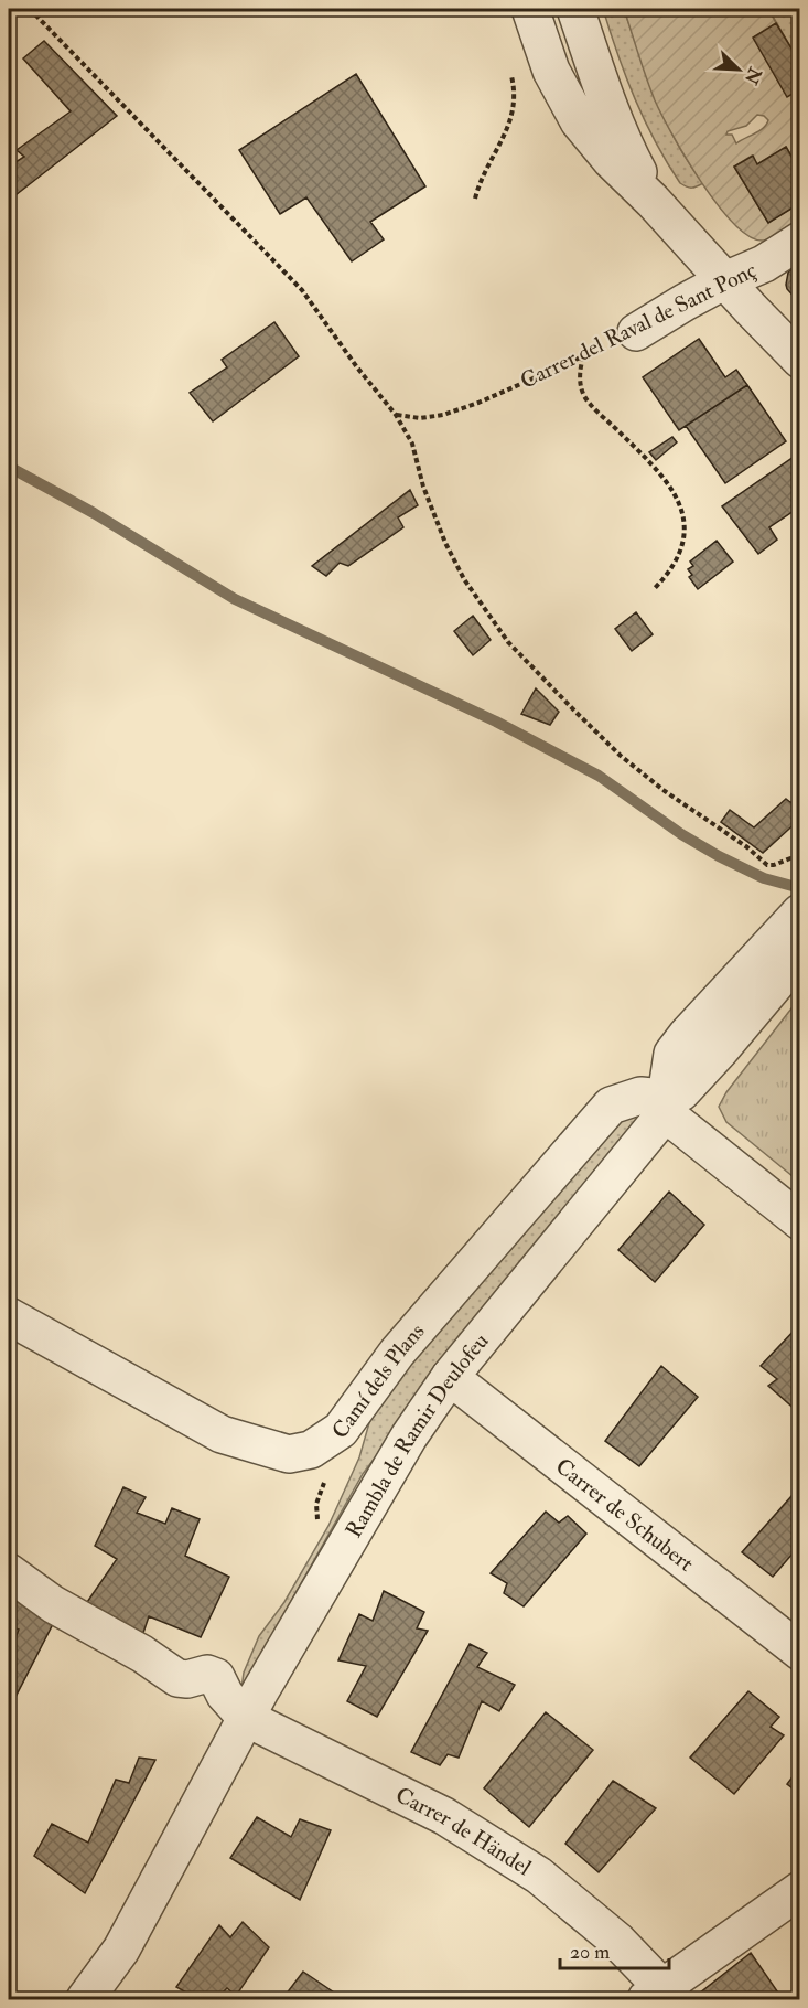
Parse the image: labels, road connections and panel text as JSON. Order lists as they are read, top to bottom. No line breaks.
{"streets":{"street":["Carrer del Raval de Sant Ponç","Camí dels Plans","Rambla de Ramir Deulofeu","Carrer de Schubert","Carrer de Händel"]},"crossings":[["Camí dels Plans","Rambla de Ramir Deulofeu"],["Rambla de Ramir Deulofeu","Carrer de Schubert"],["Rambla de Ramir Deulofeu","Carrer de Händel"]],"scale_bar":"20 m","north":"bottom right"}
